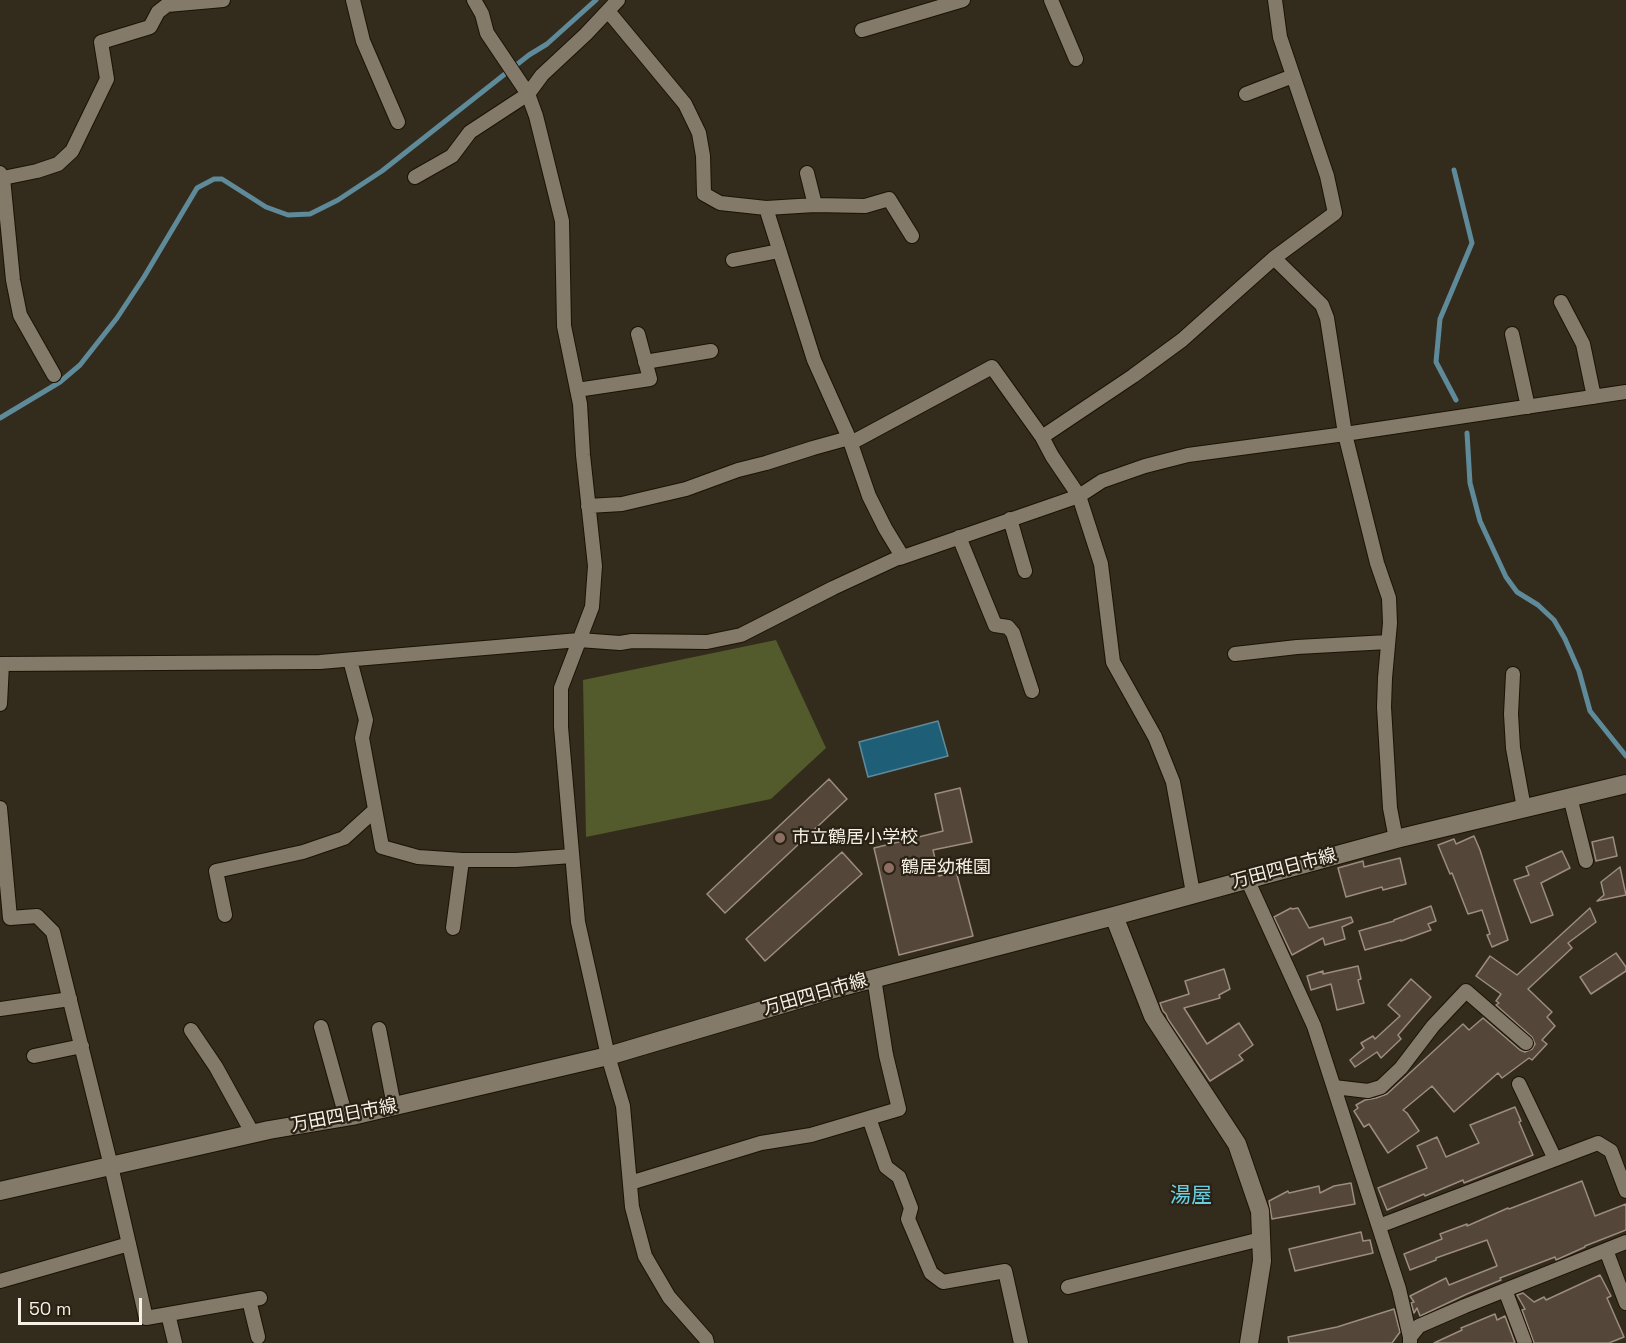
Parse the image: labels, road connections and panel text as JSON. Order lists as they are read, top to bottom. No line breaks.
{"streets":{"main road":["万田四日市線"]},"districts":["湯屋"],"places":["市立鶴居小学校","鶴居幼稚園"],"scale_bar":"50 m"}
